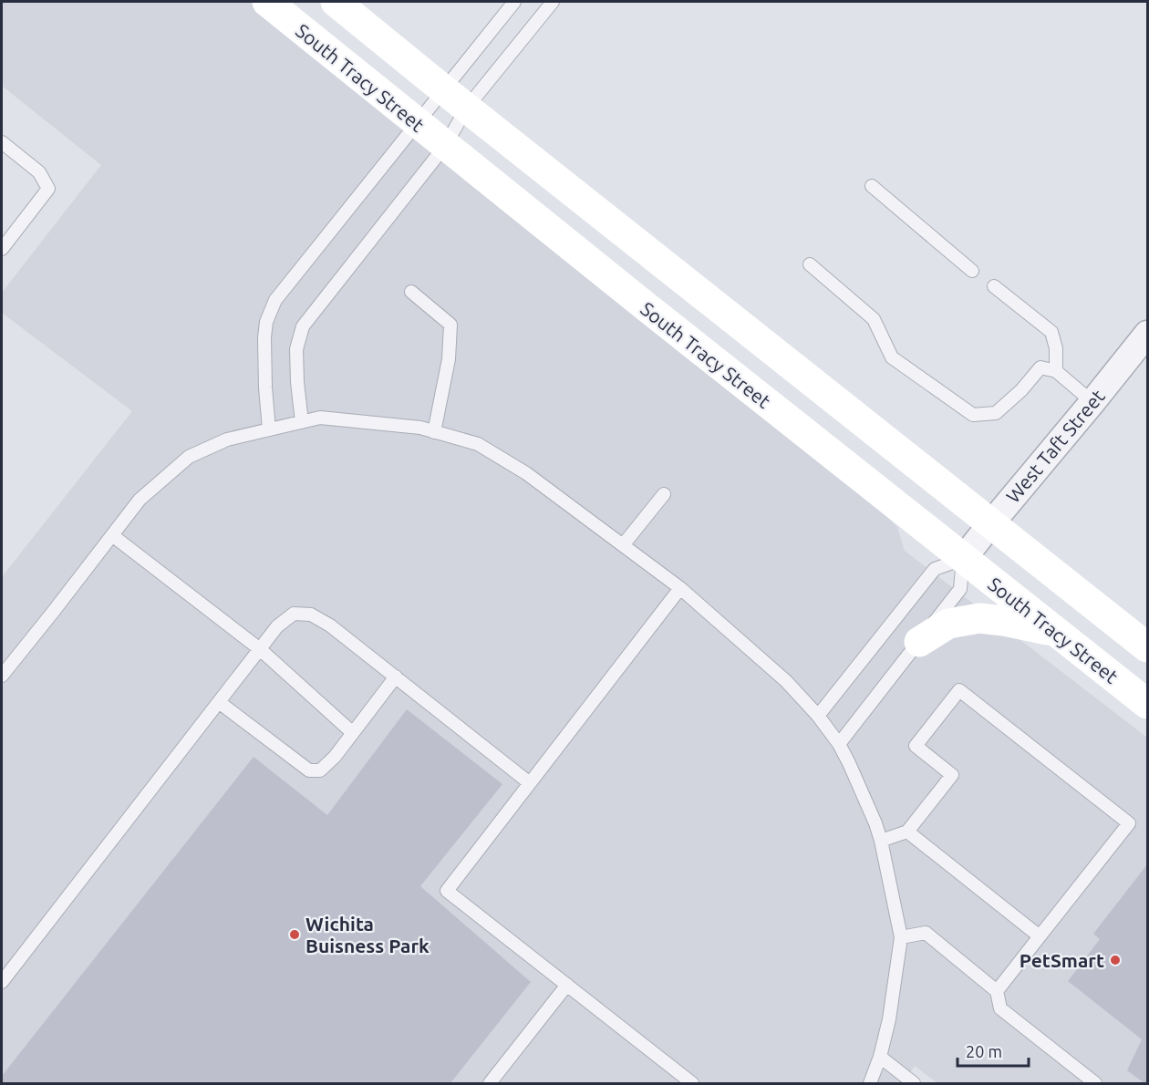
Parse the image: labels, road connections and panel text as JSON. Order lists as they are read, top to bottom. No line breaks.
{"streets":{"street":["South Tracy Street","West Taft Street"]},"crossings":[["South Tracy Street","West Taft Street"]],"places":["Wichita Buisness Park","PetSmart"],"scale_bar":"20 m"}
